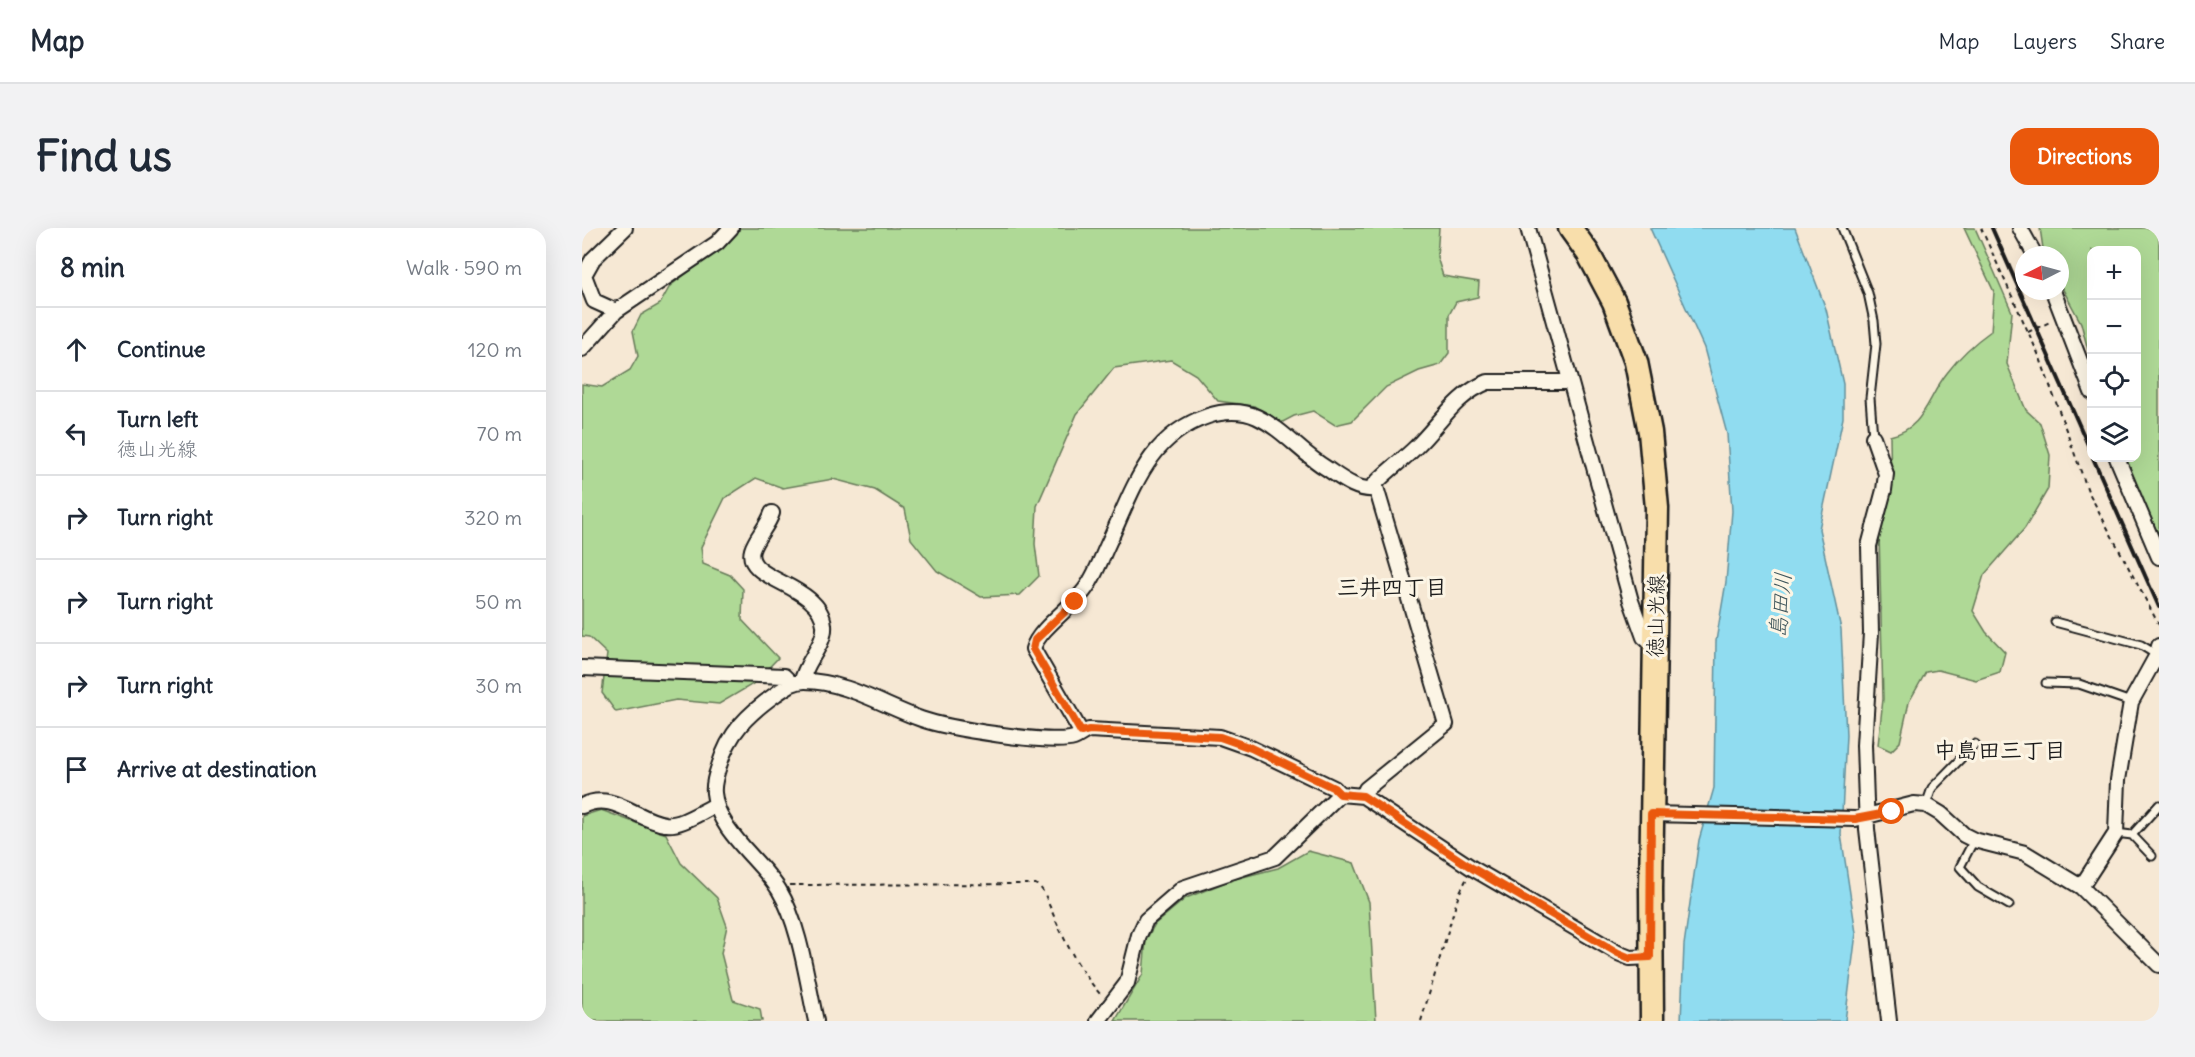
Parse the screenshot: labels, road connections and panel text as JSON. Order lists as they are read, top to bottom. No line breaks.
{"streets":{"main road":["徳山光線"]},"districts":["三井四丁目","中島田三丁目"],"water":["島田川"],"north":"left","page":{"header":"Map","nav":["Map","Layers","Share"],"buttons":"Directions","title":"Find us","heading":["8 min","Walk · 590 m"],"map_buttons":["+","−"],"list":[["Continue","120 m"],["Turn left","徳山光線","70 m"],["Turn right","320 m"],["Turn right","50 m"],["Turn right","30 m"],"Arrive at destination"]}}
